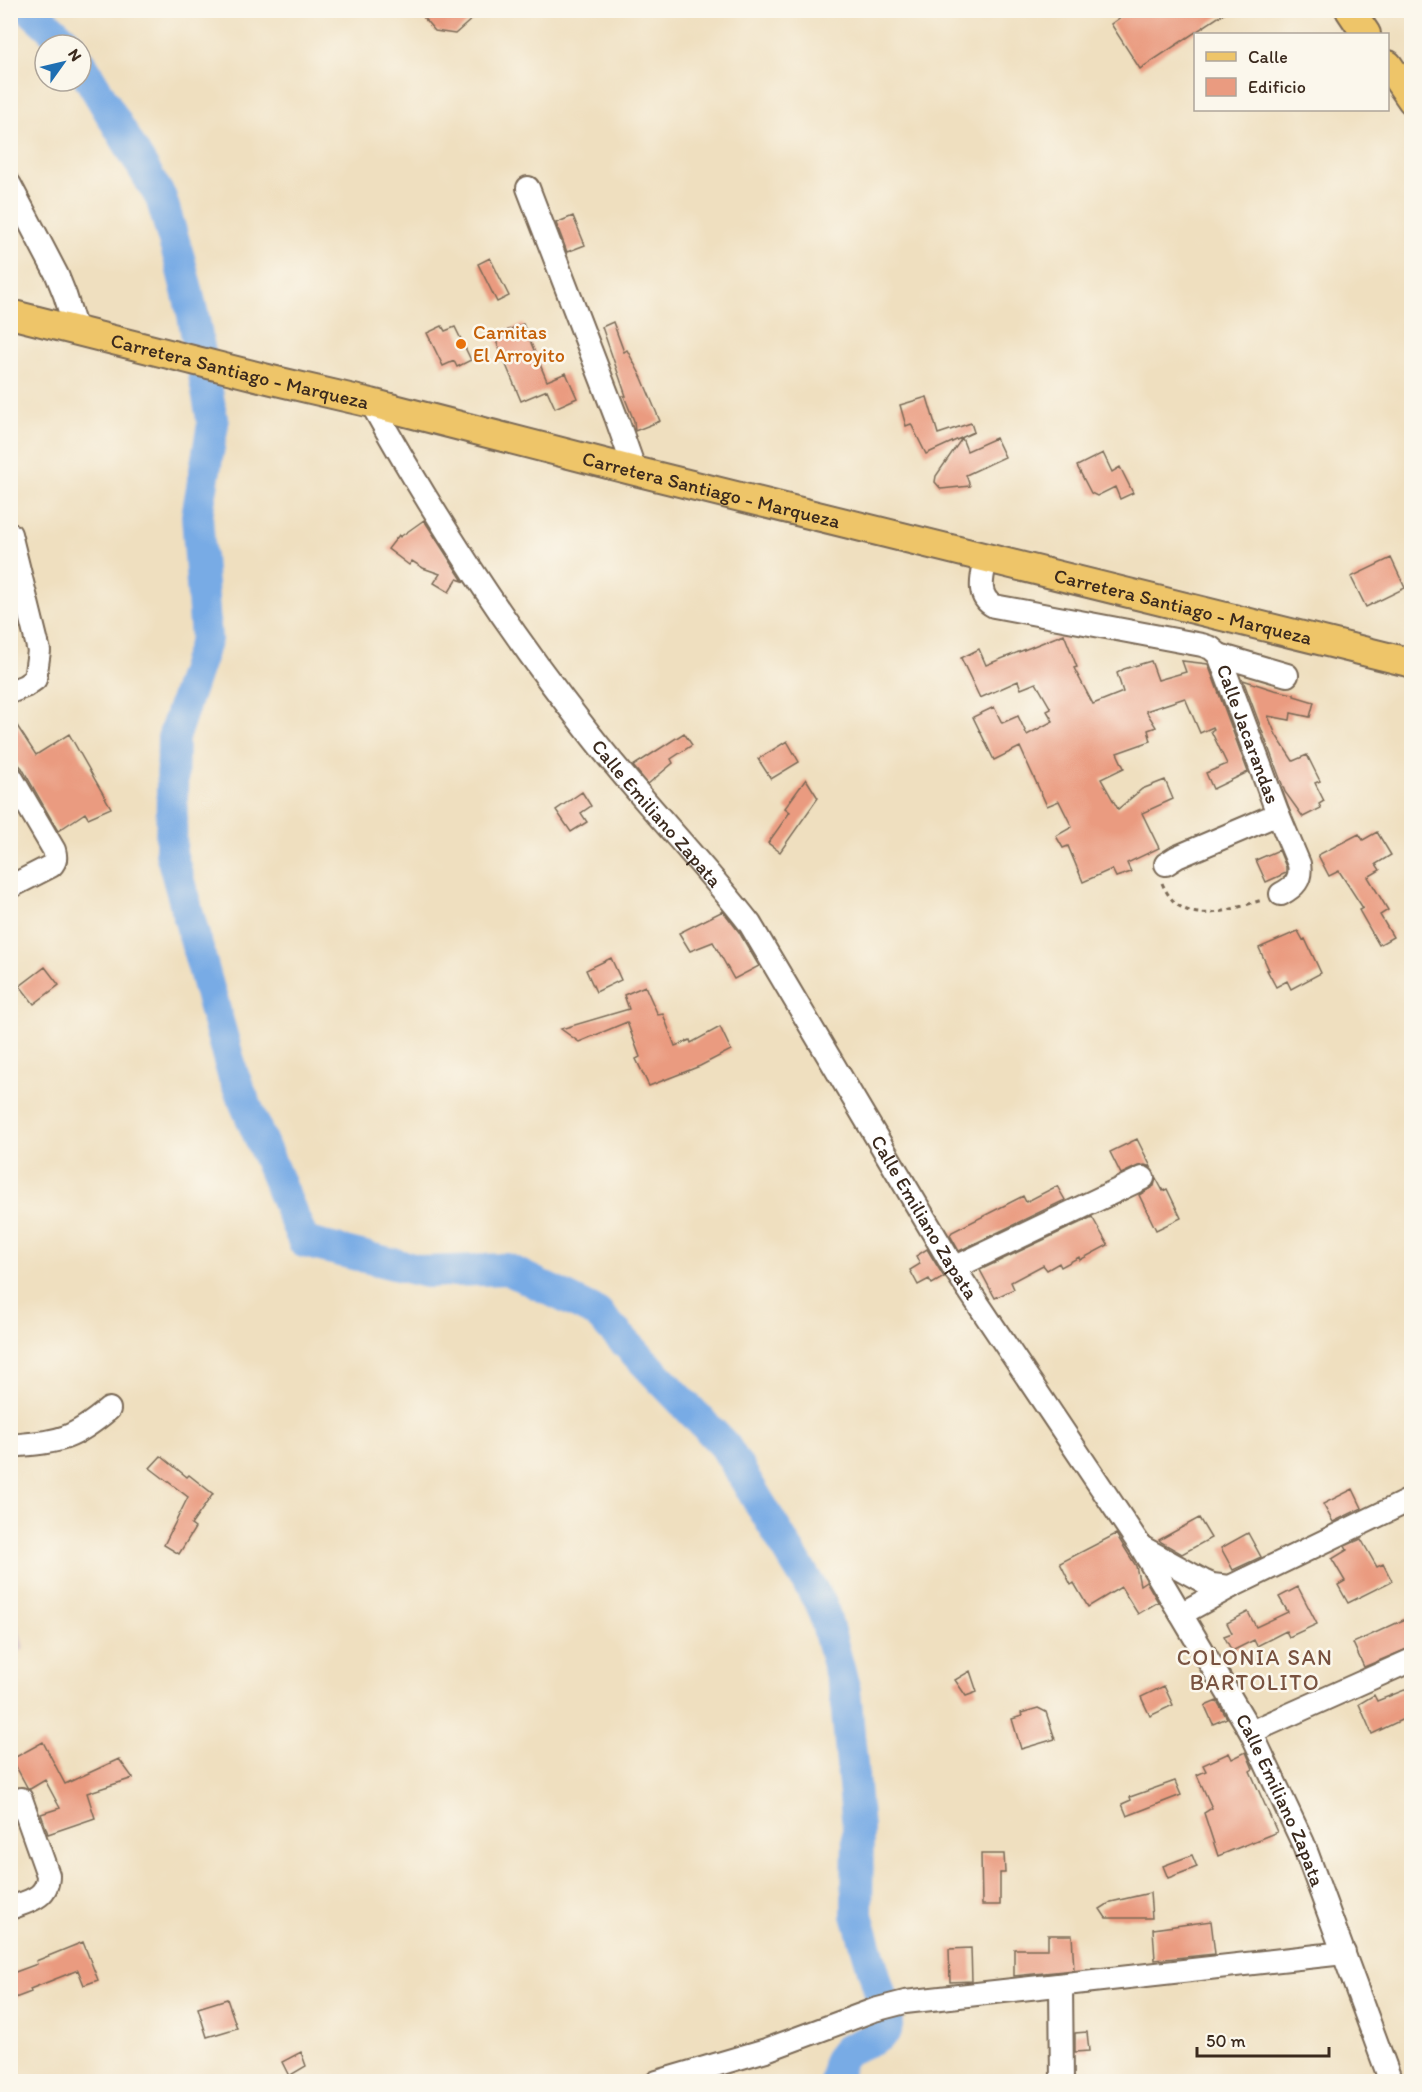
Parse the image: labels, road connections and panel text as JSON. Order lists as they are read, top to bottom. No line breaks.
{"streets":{"main road":["Carretera Santiago - Marqueza"],"street":["Calle Jacarandas","Calle Emiliano Zapata"]},"crossings":[["Carretera Santiago - Marqueza","Calle Jacarandas"],["Carretera Santiago - Marqueza","Calle Emiliano Zapata"]],"districts":["COLONIA SAN BARTOLITO"],"places":["Carnitas El Arroyito"],"legend":["Calle","Edificio"],"scale_bar":"50 m","north":"top right"}
